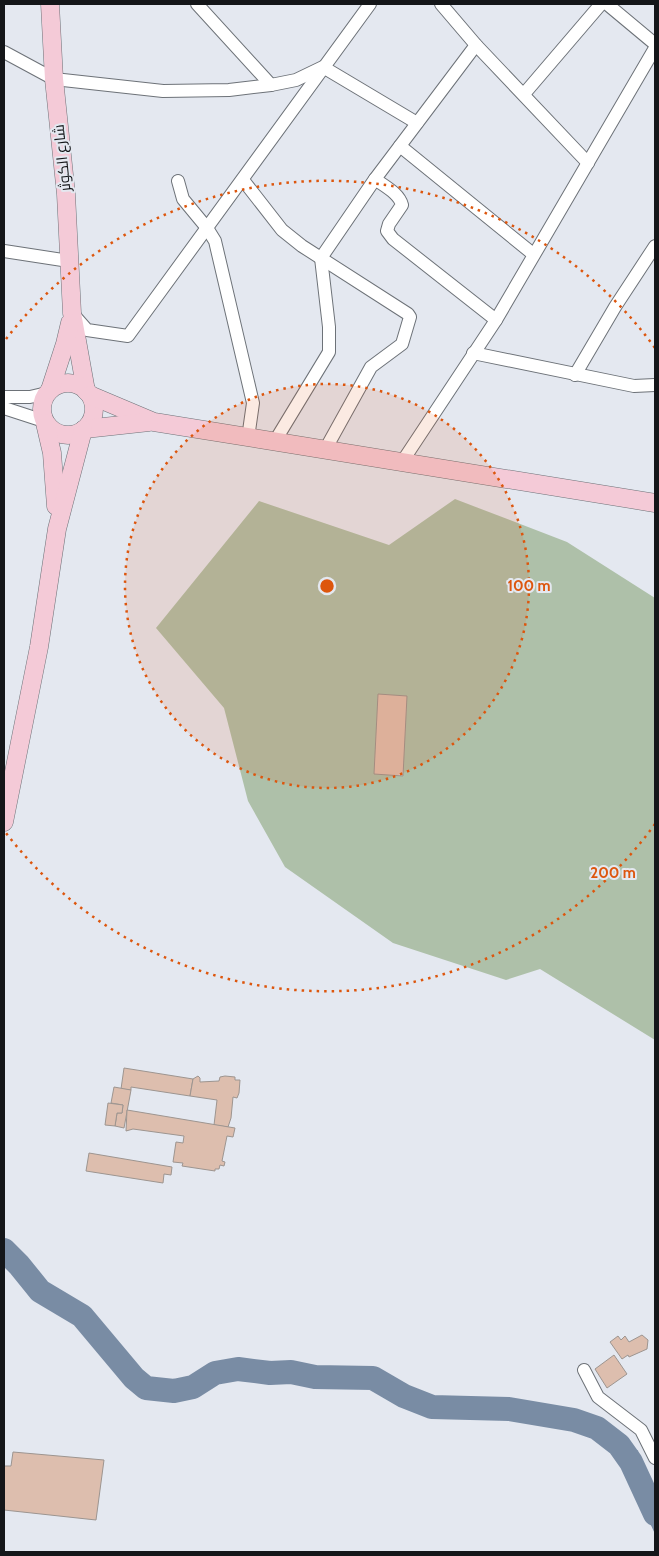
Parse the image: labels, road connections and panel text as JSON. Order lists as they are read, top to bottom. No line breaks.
{"streets":{"main road":["شارع الكوثر"]},"rings":["100 m","200 m"]}
